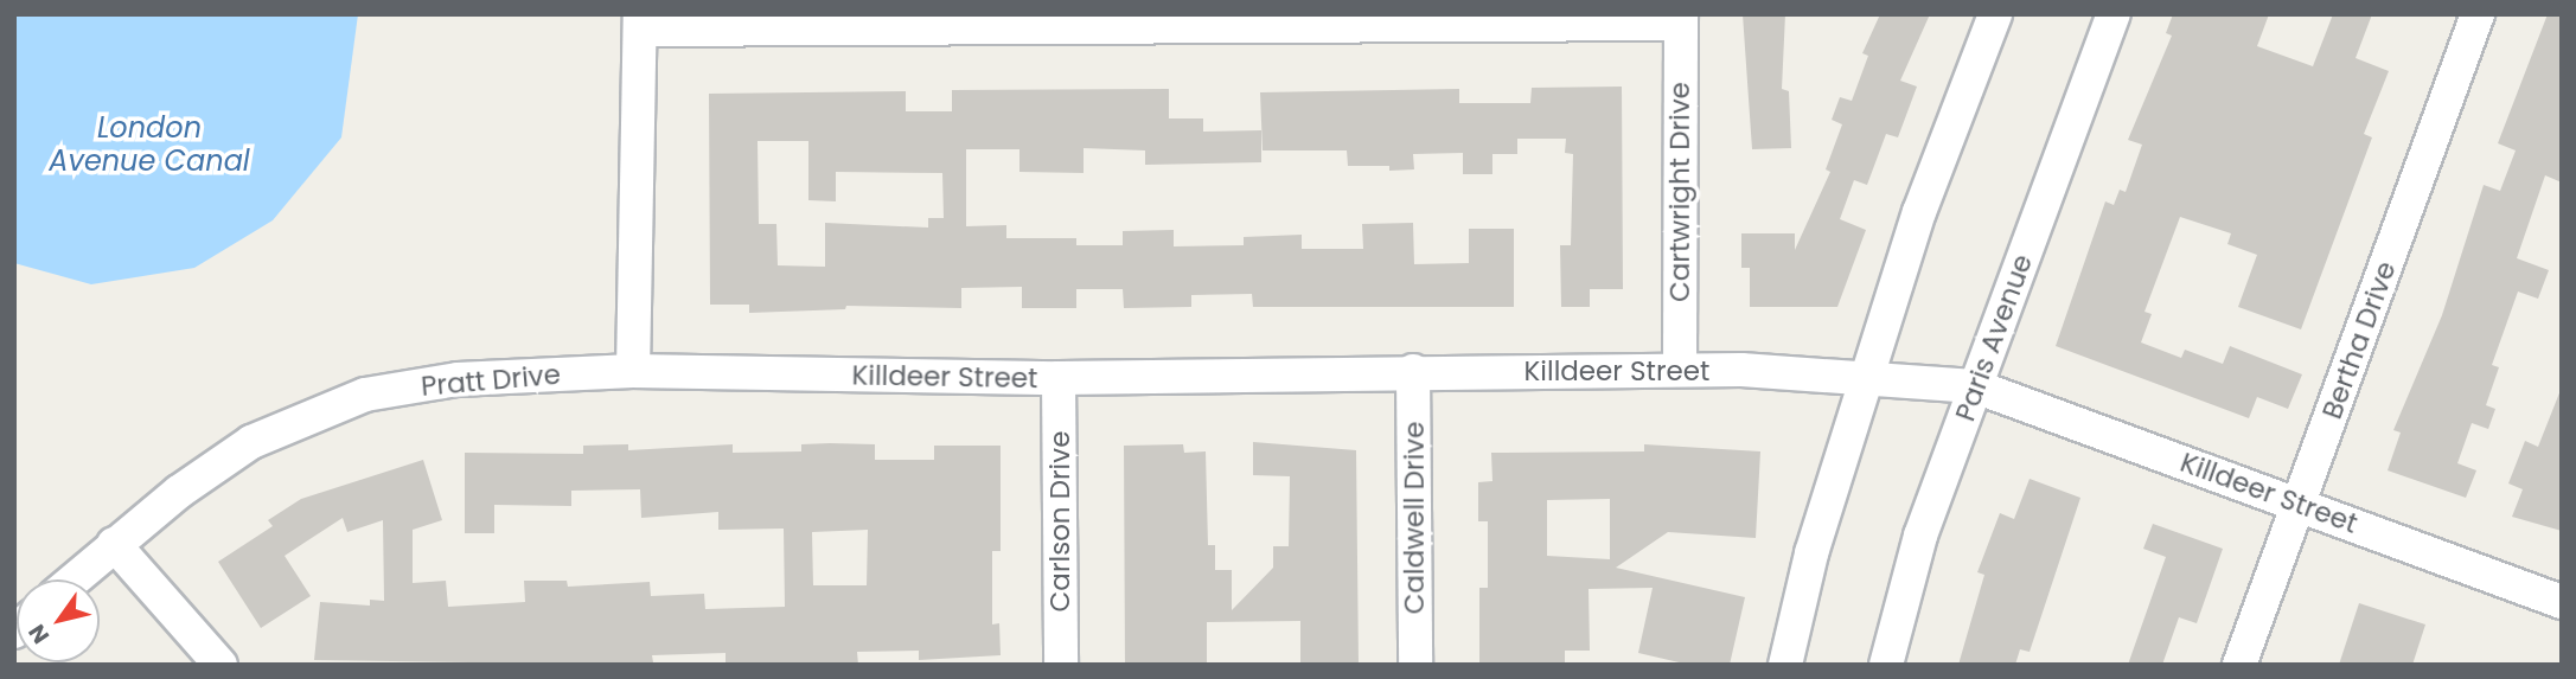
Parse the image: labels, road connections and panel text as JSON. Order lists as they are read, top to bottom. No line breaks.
{"streets":{"street":["Cartwright Drive","Paris Avenue","Bertha Drive","Killdeer Street","Pratt Drive","Caldwell Drive","Carlson Drive"]},"crossings":[["Cartwright Drive","Killdeer Street"],["Paris Avenue","Killdeer Street"],["Bertha Drive","Killdeer Street"],["Killdeer Street","Pratt Drive"],["Killdeer Street","Caldwell Drive"],["Killdeer Street","Carlson Drive"]],"water":["London Avenue Canal"],"north":"bottom left"}
